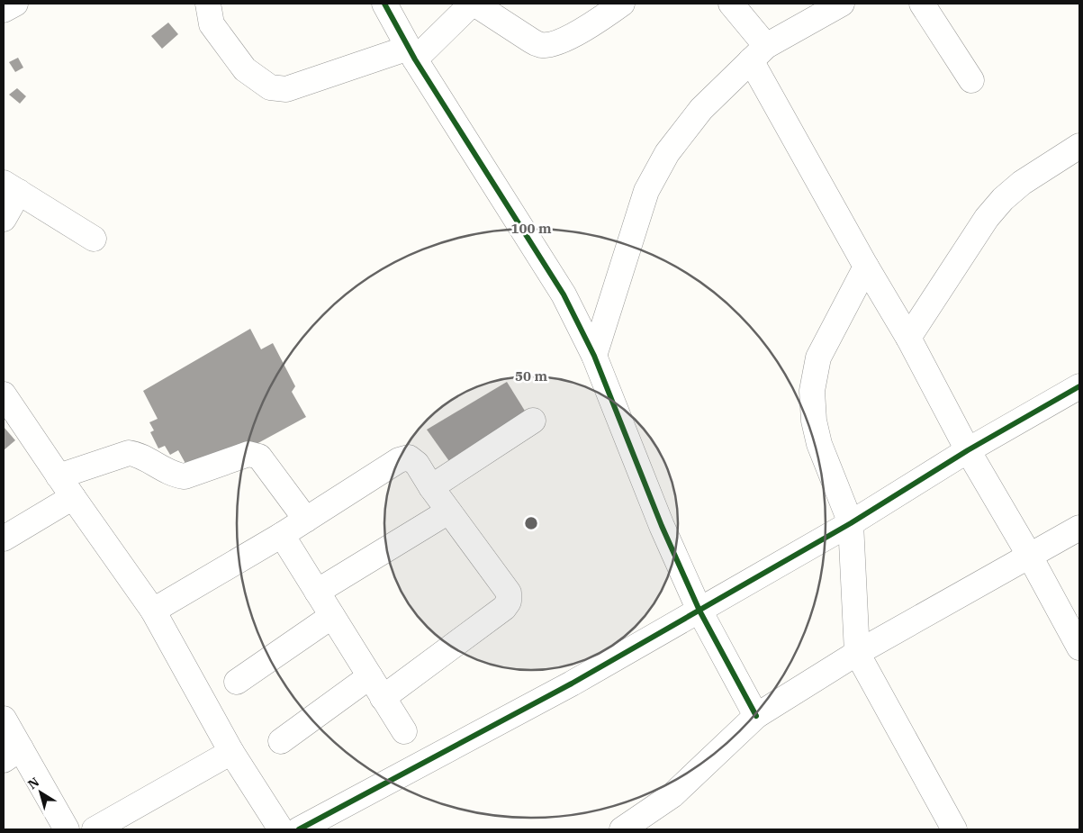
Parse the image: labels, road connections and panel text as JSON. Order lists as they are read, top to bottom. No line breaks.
{"north":"top left","rings":["100 m","50 m"]}
